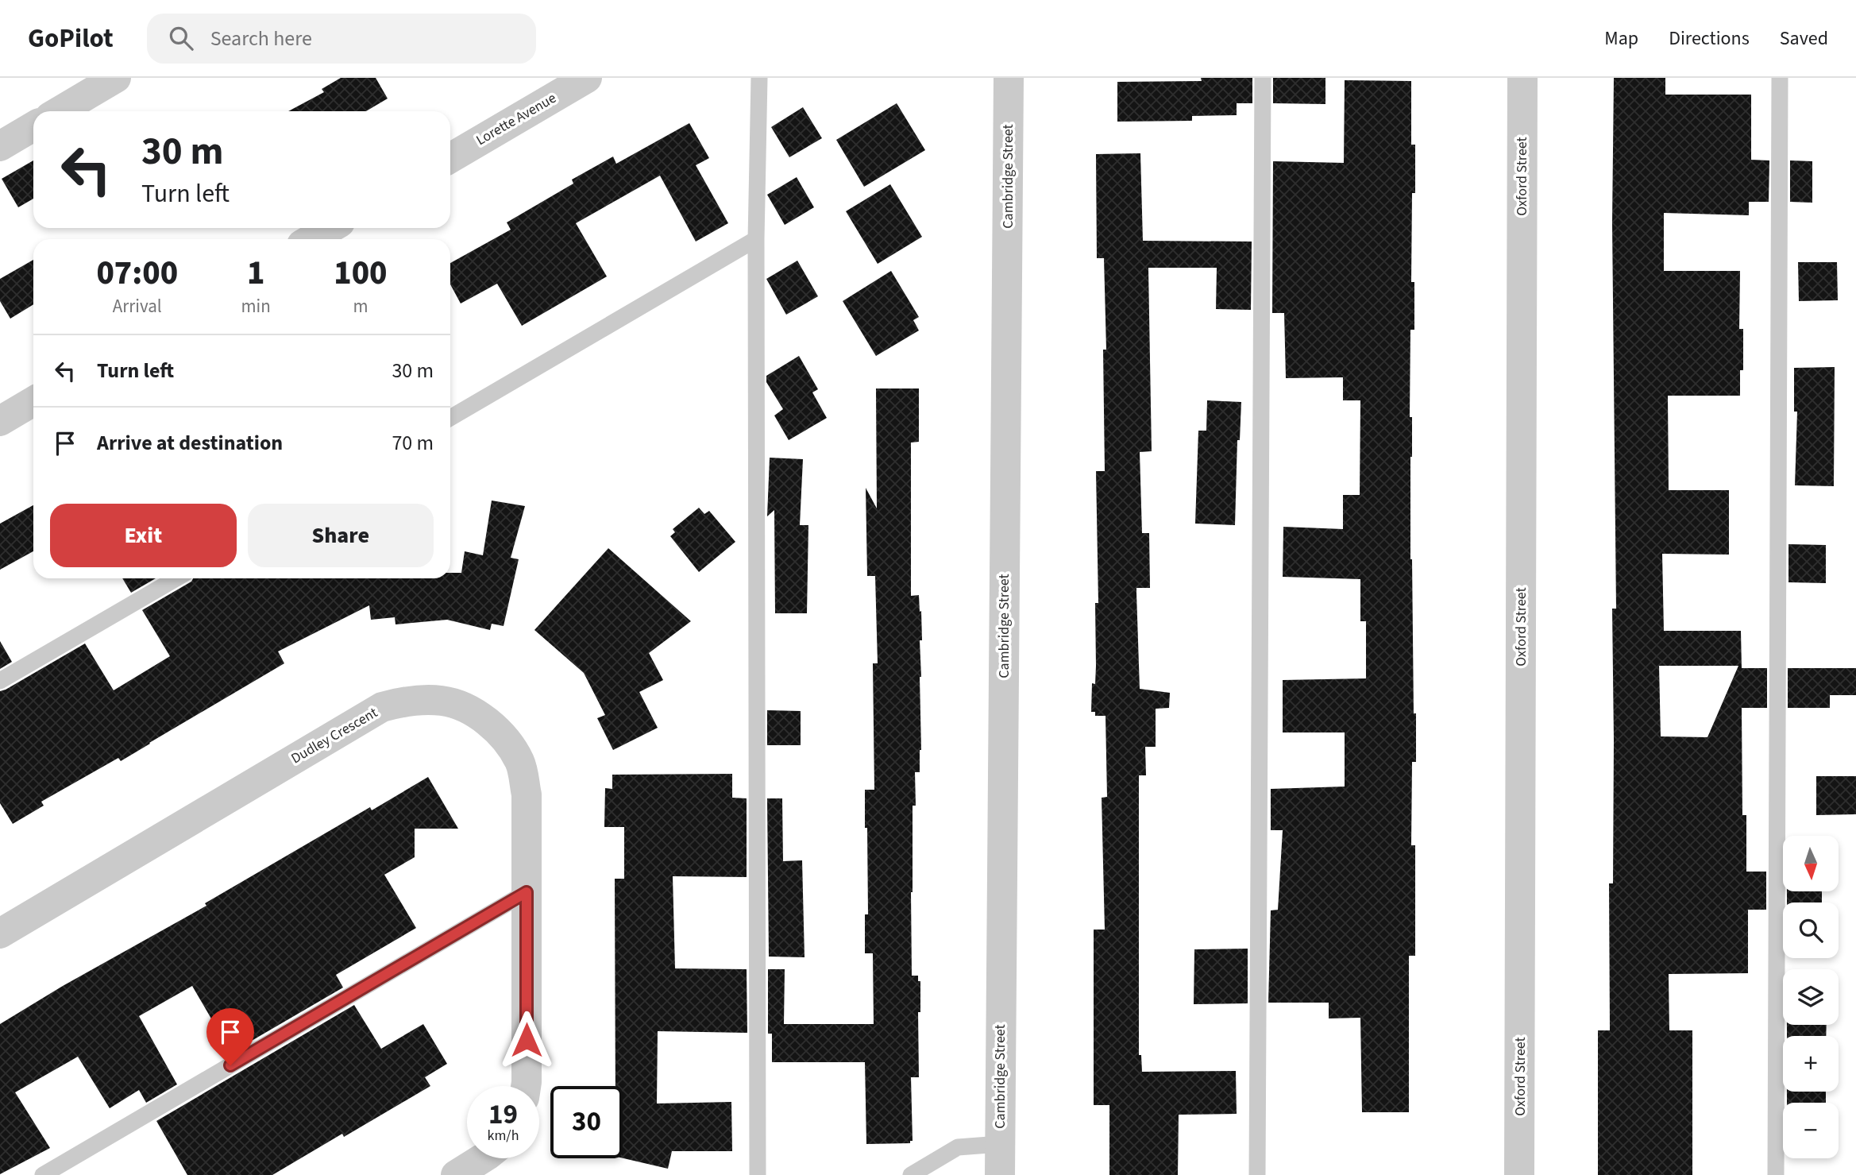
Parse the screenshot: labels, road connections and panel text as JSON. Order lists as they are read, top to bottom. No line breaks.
{"streets":{"street":["Lorette Avenue","Cambridge Street","Oxford Street","Dudley Crescent"]},"north":"bottom","page":{"header":"GoPilot","search":"Search here","nav":["Map","Directions","Saved"],"turn":["30 m","Turn left"],"eta":["07:00","Arrival","1","min","100","m"],"list":[{"name":"Turn left","value":"30 m"},{"name":"Arrive at destination","value":"70 m"}],"buttons":["Exit","Share"],"map_buttons":["+","−"],"speed":"19 km/h","limit":"30"}}
